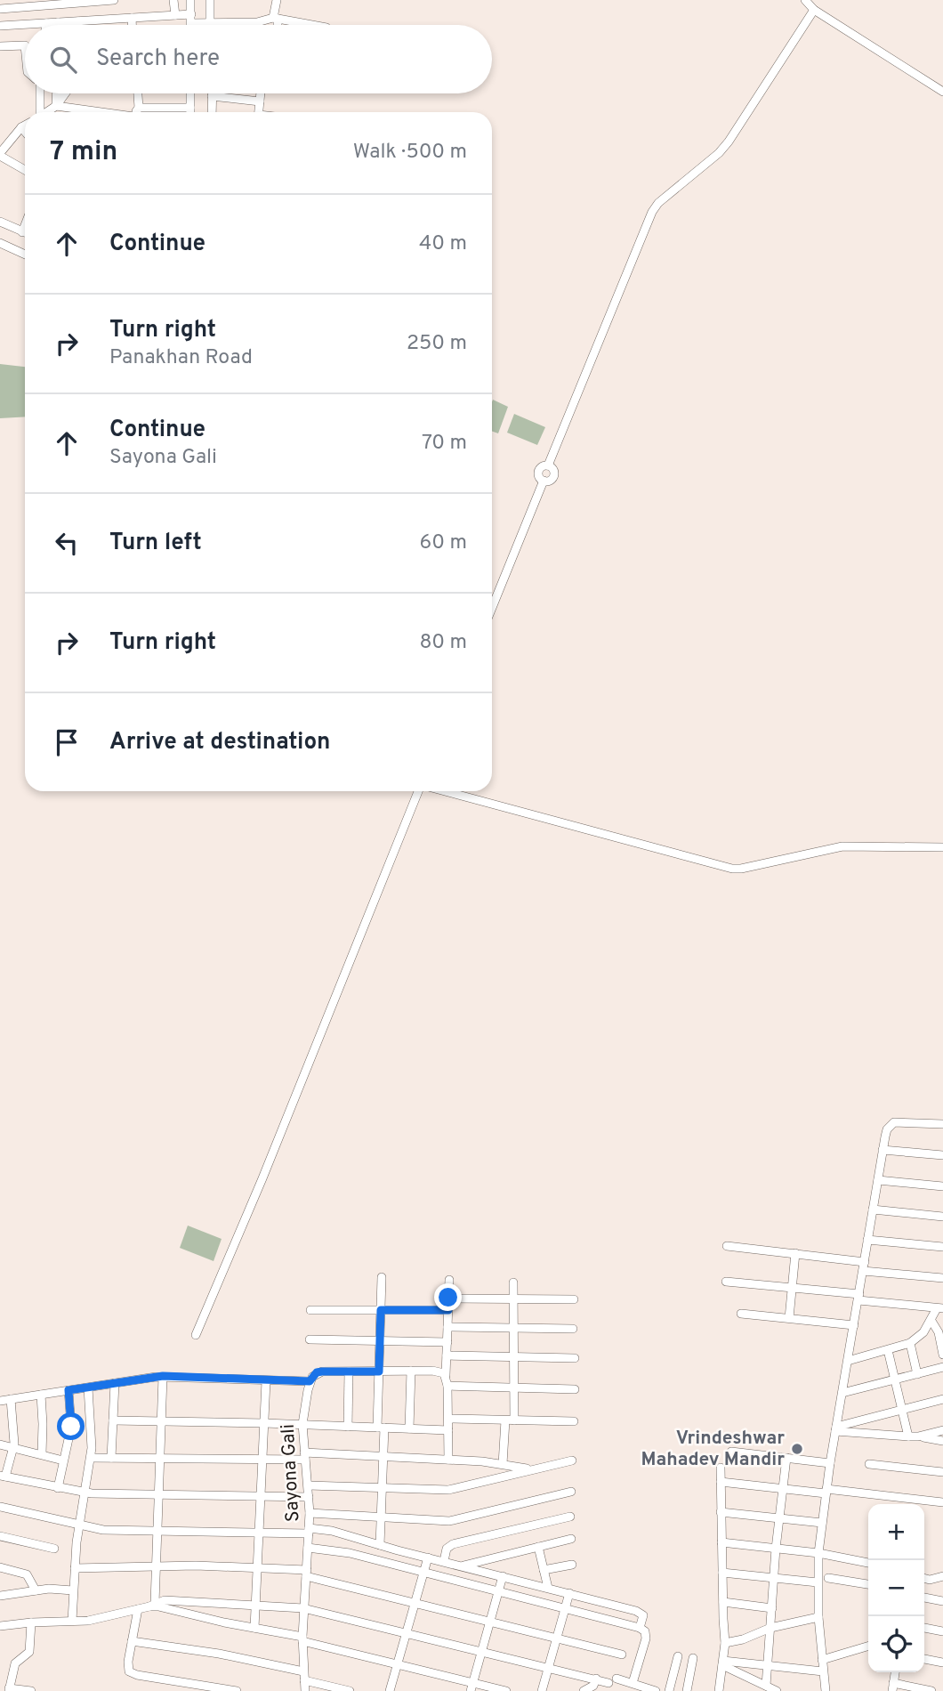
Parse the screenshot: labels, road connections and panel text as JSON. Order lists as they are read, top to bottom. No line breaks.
{"streets":{"street":["Sayona Gali"]},"places":["Vrindeshwar Mahadev Mandir"],"page":{"search":"Search here","heading":["7 min","Walk · 500 m"],"list":[["Continue","40 m"],["Turn right","Panakhan Road","250 m"],["Continue","Sayona Gali","70 m"],["Turn left","60 m"],["Turn right","80 m"],"Arrive at destination"],"map_buttons":["+","−"]}}
